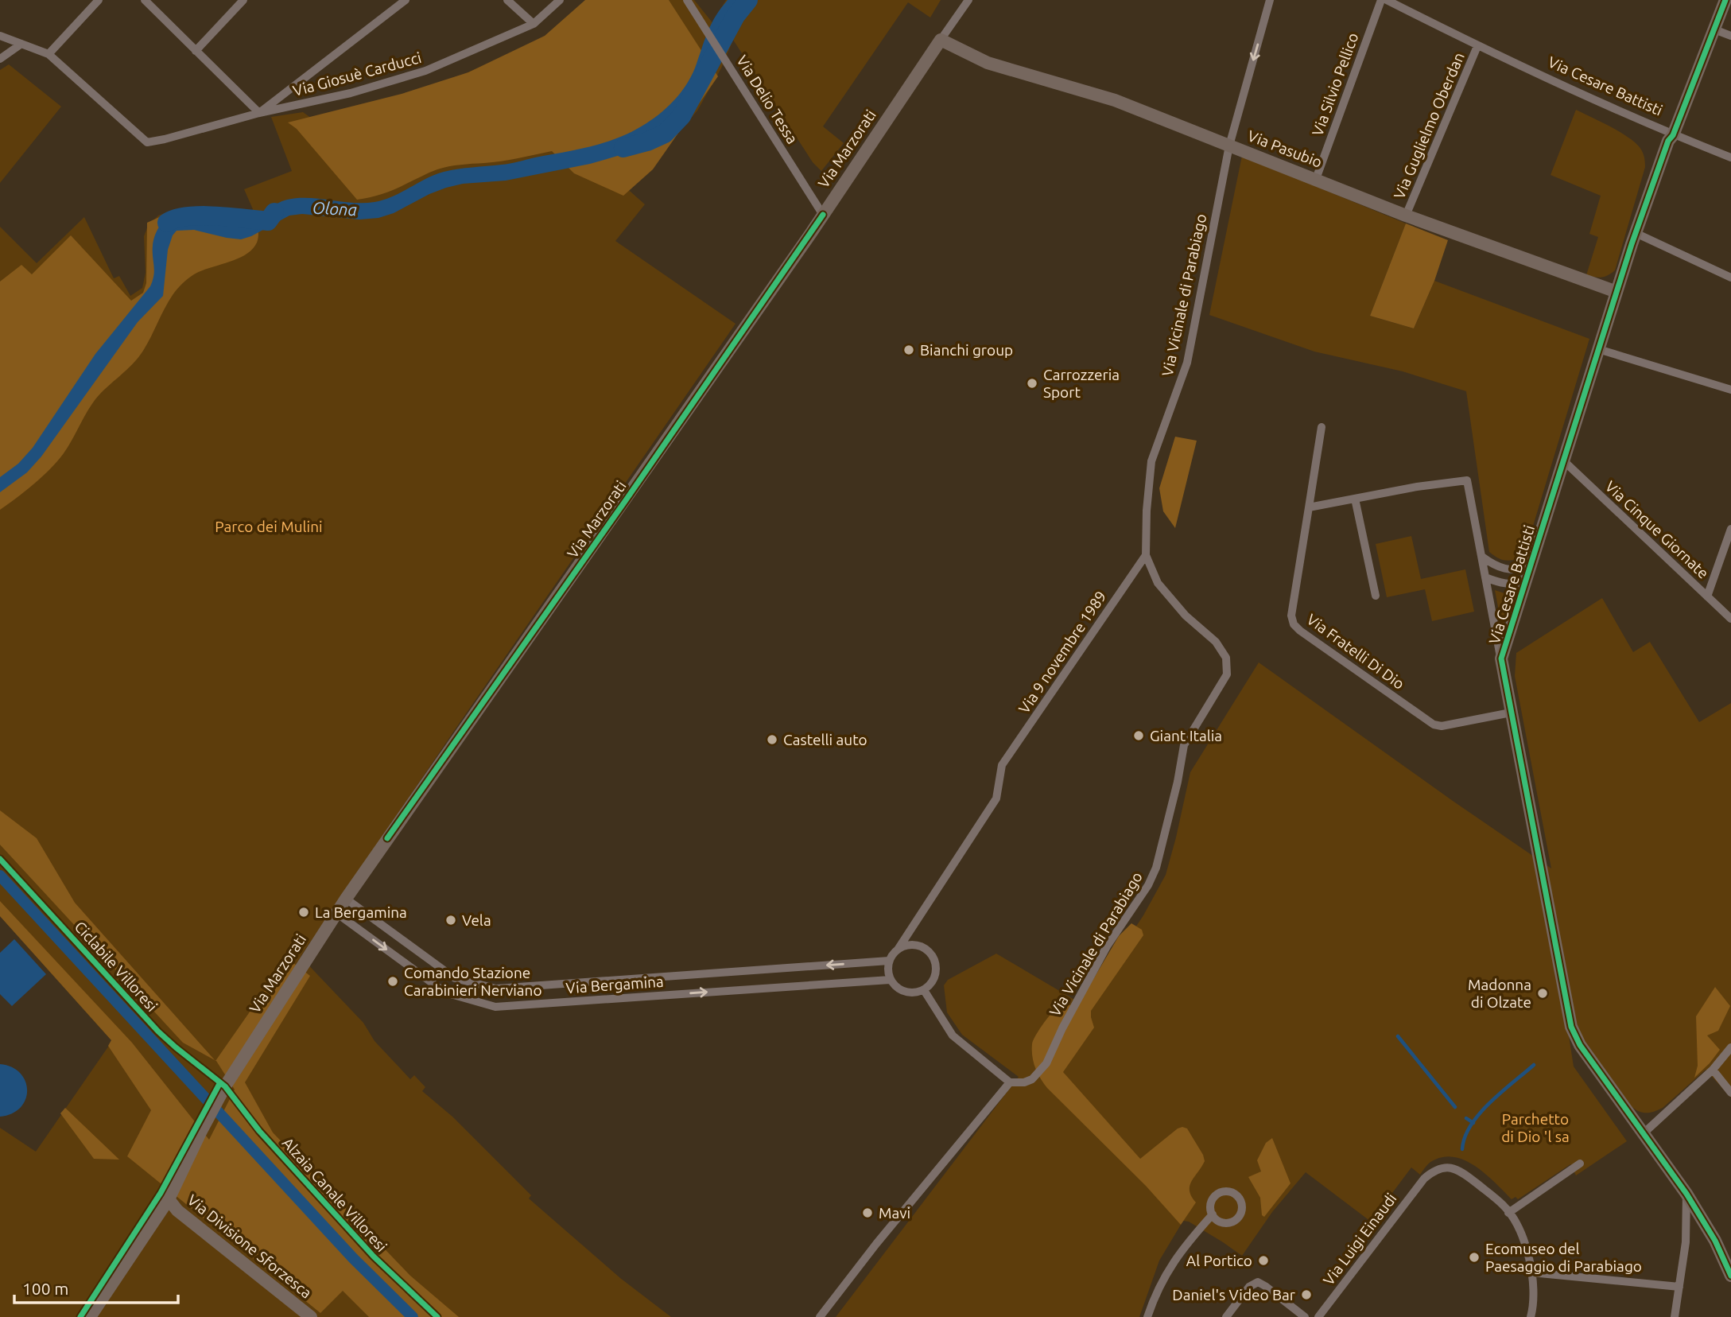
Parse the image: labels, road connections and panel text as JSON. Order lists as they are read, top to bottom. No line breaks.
{"streets":{"street":["Via Giosuè Carducci","Via Silvio Pellico","Via Cesare Battisti","Via Delio Tessa","Via Guglielmo Oberdan","Via Marzorati","Via Pasubio","Via Vicinale di Parabiago","Via Cinque Giornate","Via Fratelli Di Dio","Via 9 novembre 1989","Via Bergamina","Via Luigi Einaudi","Via Divisione Sforzesca"],"cycle path":["Ciclabile Villoresi"]},"crossings":[["Via Silvio Pellico","Via Pasubio"],["Via Cesare Battisti","Via Guglielmo Oberdan"],["Via Cesare Battisti","Via Pasubio"],["Via Cesare Battisti","Via Cinque Giornate"],["Via Cesare Battisti","Via Fratelli Di Dio"],["Via Delio Tessa","Via Marzorati"],["Via Guglielmo Oberdan","Via Pasubio"],["Via Marzorati","Via Pasubio"],["Via Marzorati","Via Bergamina"],["Via Marzorati","Via Divisione Sforzesca"],["Via Pasubio","Via Vicinale di Parabiago"],["Via Vicinale di Parabiago","Via 9 novembre 1989"],["Via 9 novembre 1989","Via Bergamina"]],"water":["Olona"],"parks":["Parco dei Mulini","Parchetto di Dio 'l sa"],"places":["Bianchi group","Carrozzeria Sport","Giant Italia","Castelli auto","La Bergamina","Vela","Comando Stazione Carabinieri Nerviano","Madonna di Olzate","Mavi","Ecomuseo del Paesaggio di Parabiago","Al Portico","Daniel's Video Bar"],"scale_bar":"100 m"}
